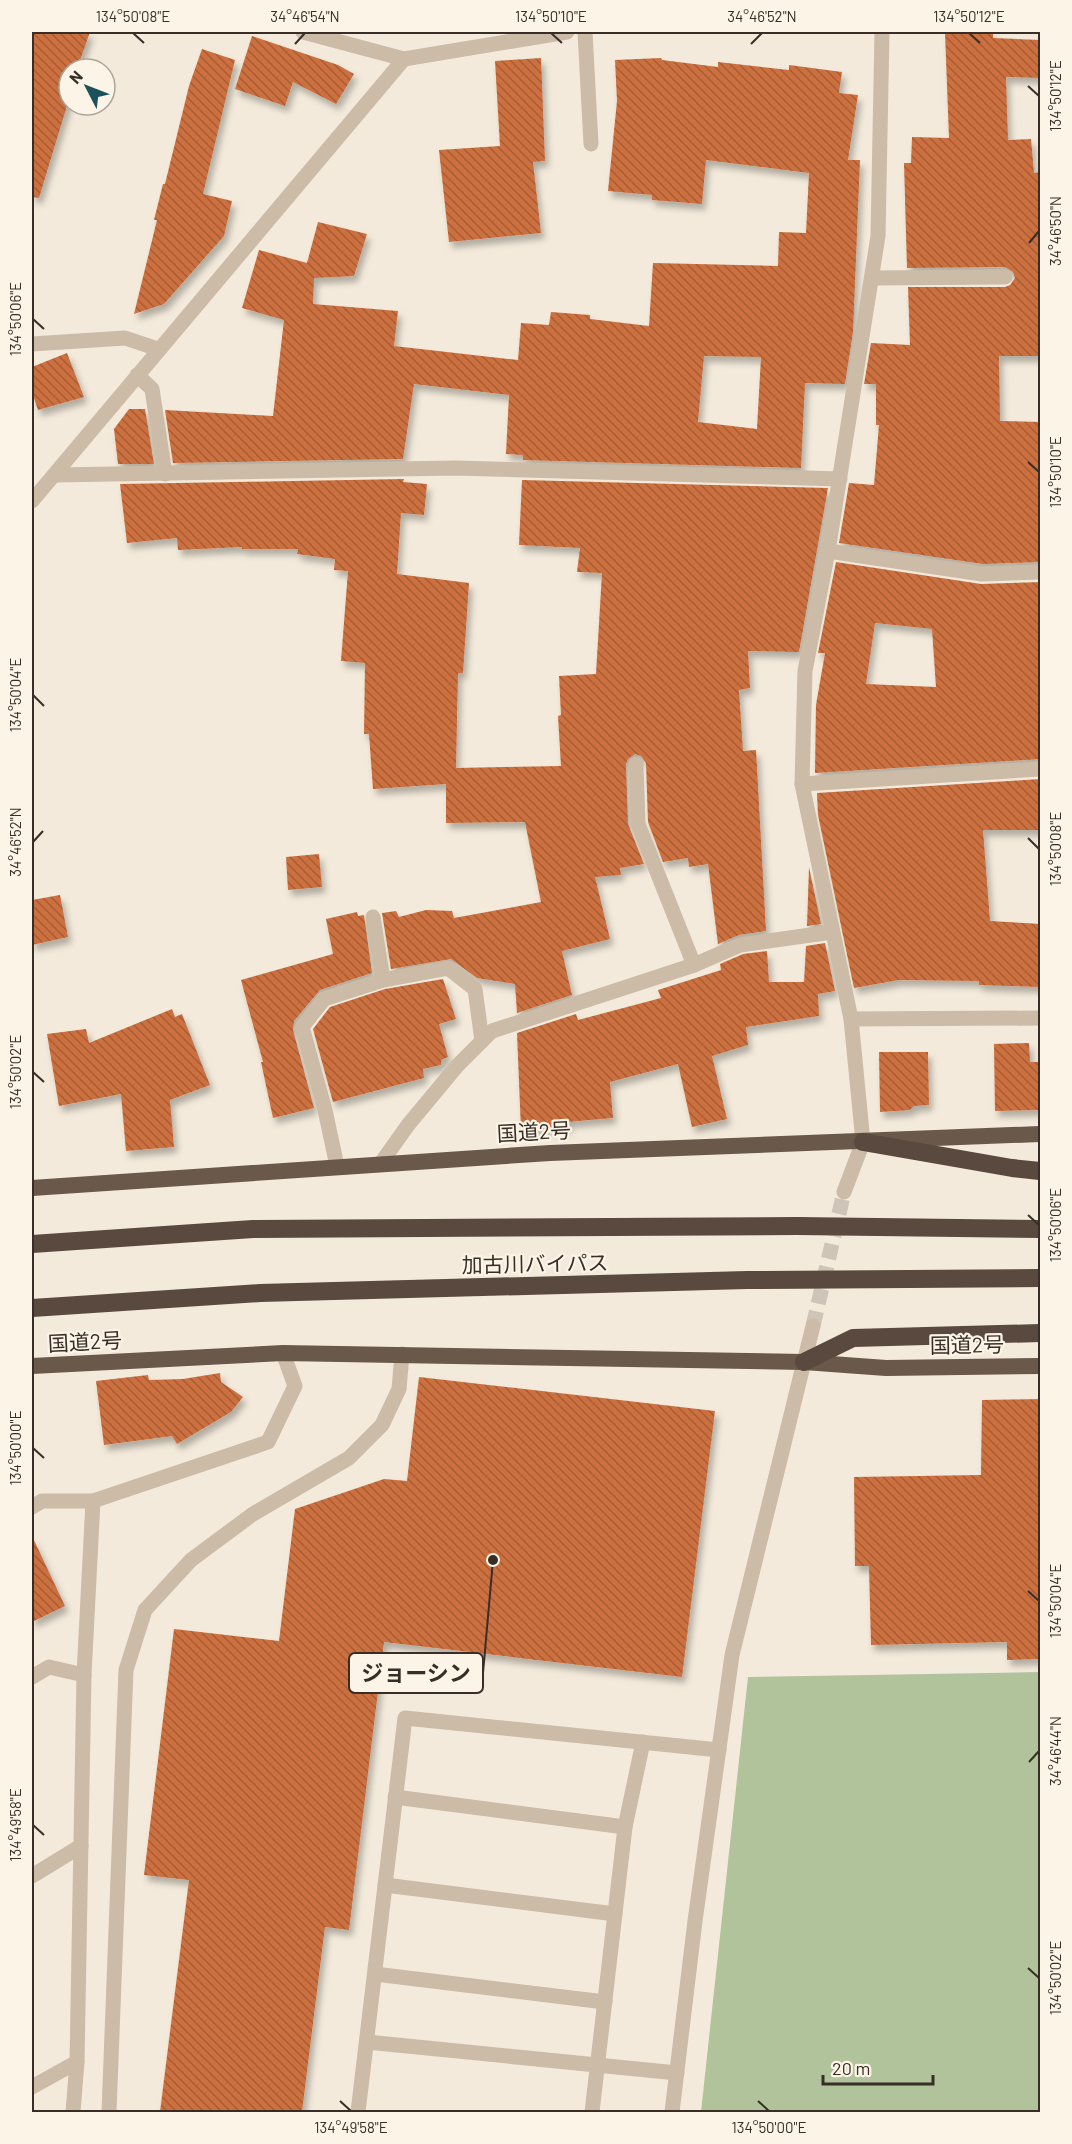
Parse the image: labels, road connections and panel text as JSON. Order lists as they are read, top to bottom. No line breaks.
{"streets":{"highway":["国道2号","加古川バイパス"]},"places":["ジョーシン"],"scale_bar":"20 m","north":"top left","coordinates":["134°50'08\"E","34°46'54\"N","134°50'10\"E","34°46'52\"N","134°50'12\"E","34°46'50\"N","134°50'06\"E","134°50'04\"E","134°50'02\"E","134°50'00\"E","34°46'44\"N","134°49'58\"E"]}
